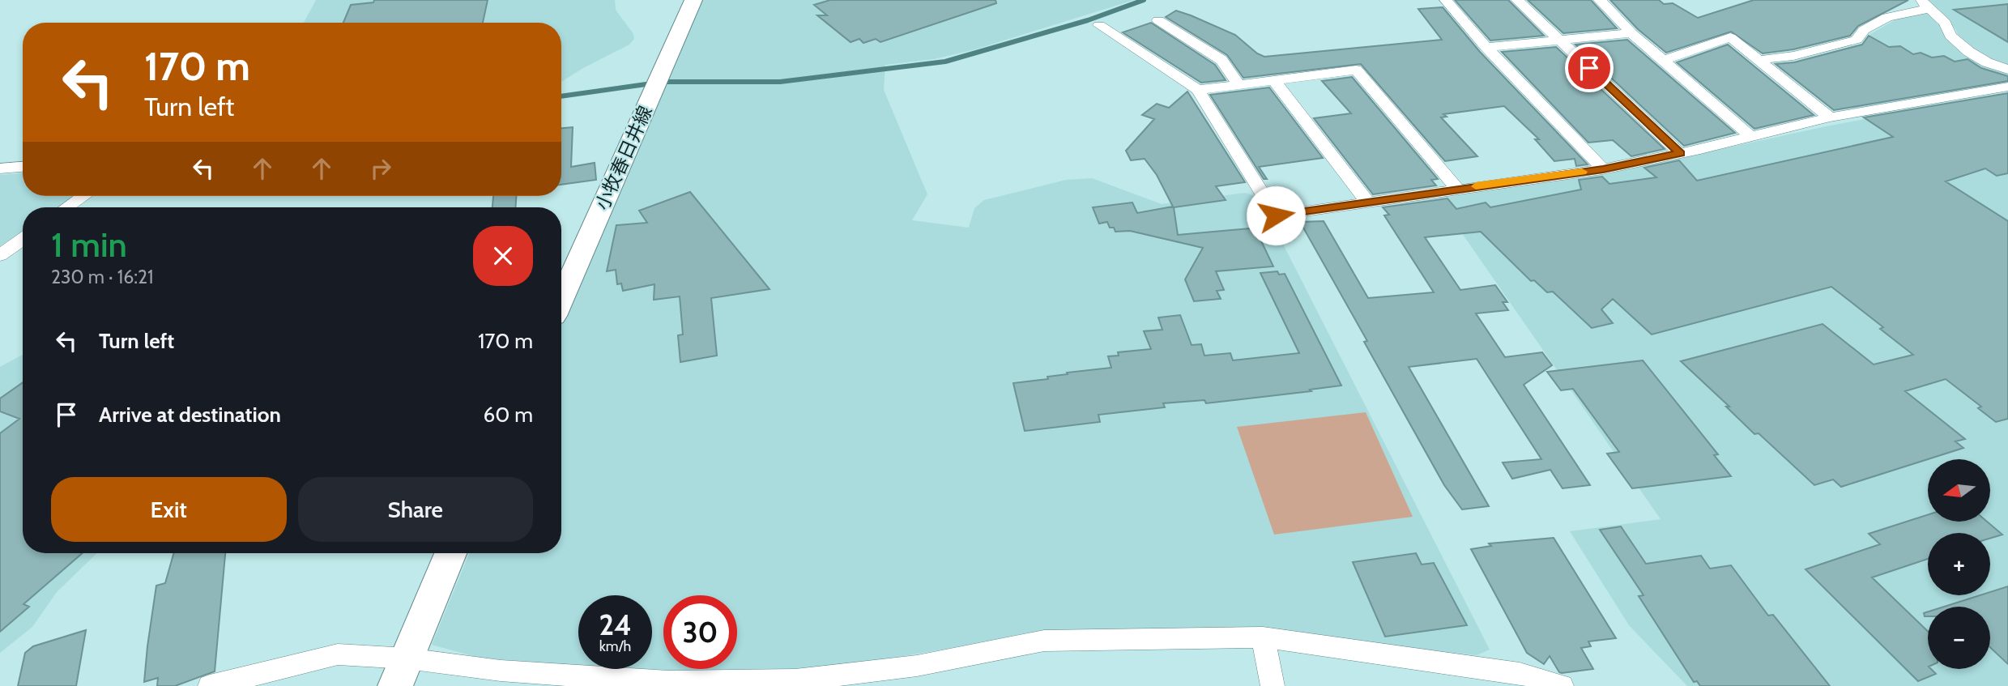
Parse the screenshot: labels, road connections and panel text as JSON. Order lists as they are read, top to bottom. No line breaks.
{"streets":{"main road":["小牧春日井線"]},"north":"left","page":{"turn":["170 m","Turn left"],"heading":["1 min","230 m · 16:21"],"list":[{"name":"Turn left","value":"170 m"},{"name":"Arrive at destination","value":"60 m"}],"map_buttons":["+","−"],"buttons":["Exit","Share"],"speed":"24 km/h","limit":"30"}}
